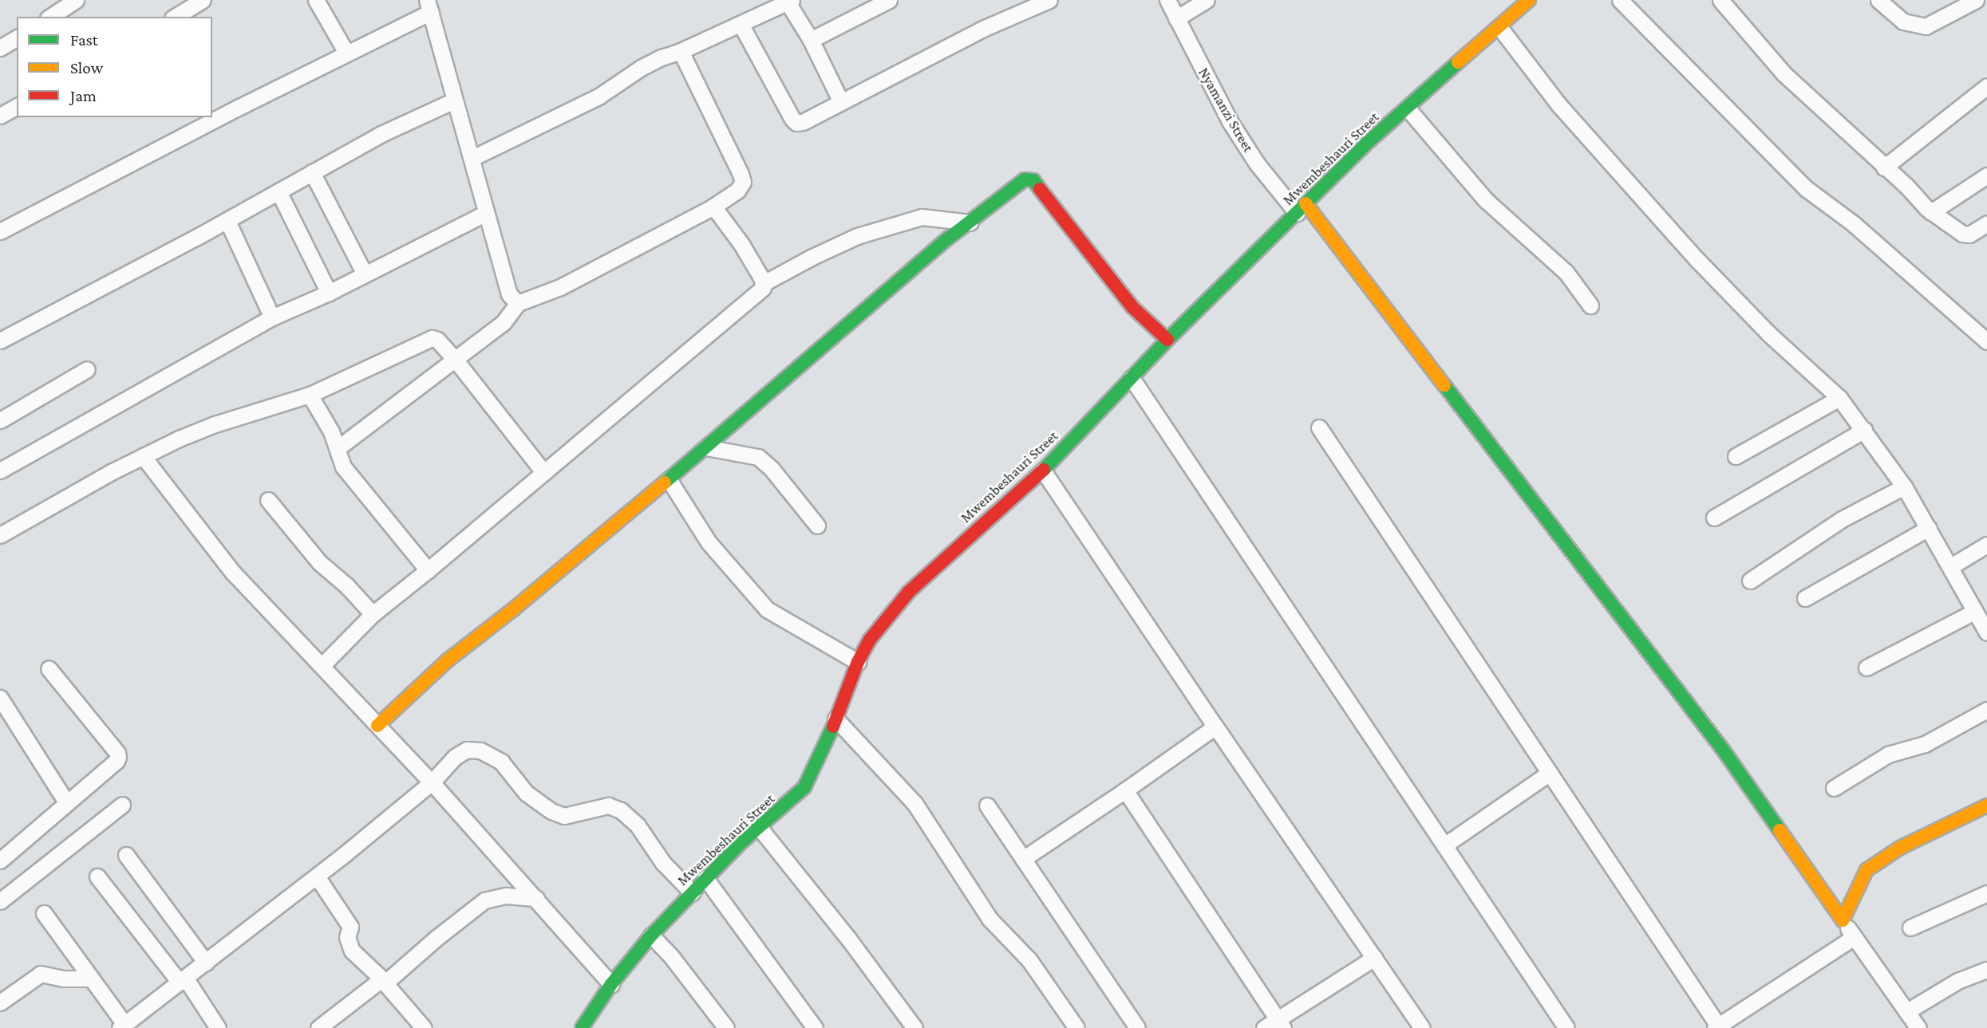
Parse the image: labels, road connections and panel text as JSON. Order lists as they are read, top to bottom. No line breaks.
{"streets":{"street":["Nyamanzi Street","Mwembeshauri Street"]},"crossings":[["Nyamanzi Street","Mwembeshauri Street"]],"legend":["Fast","Slow","Jam"]}
